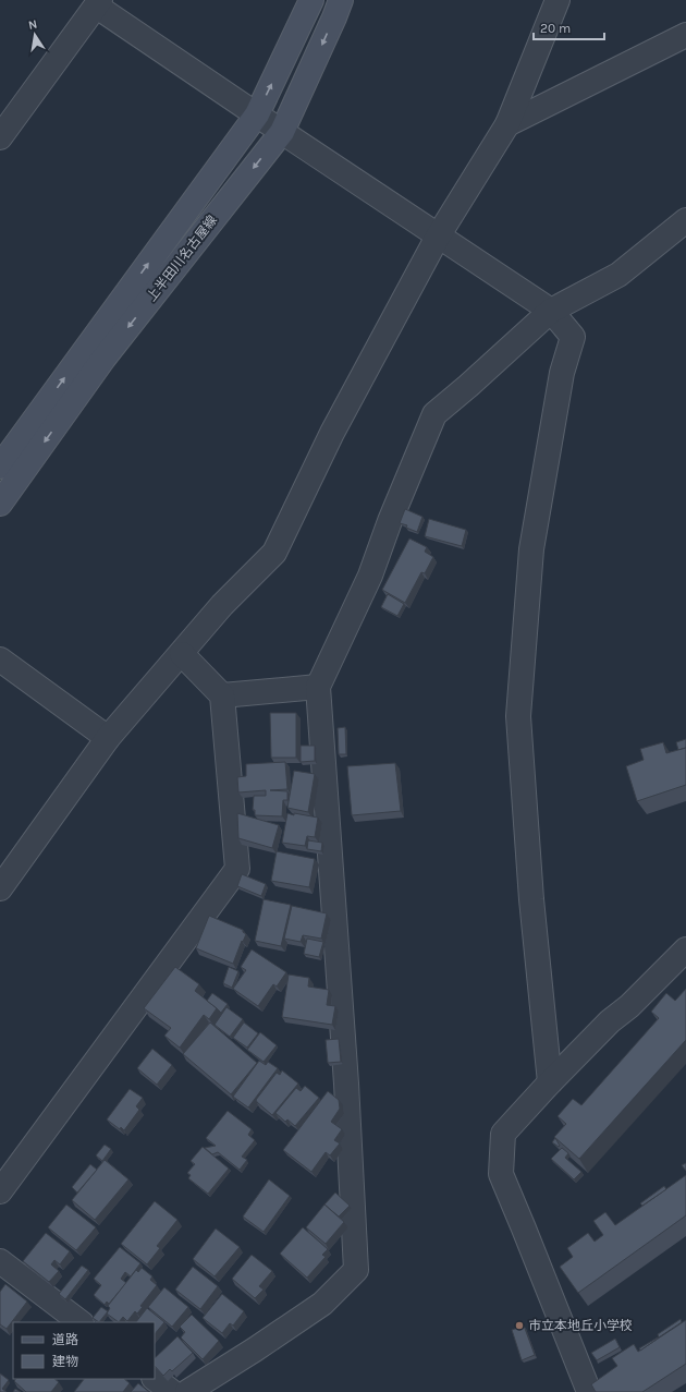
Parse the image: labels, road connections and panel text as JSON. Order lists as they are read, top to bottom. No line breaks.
{"streets":{"main road":["上半田川名古屋線"]},"places":["市立本地丘小学校"],"legend":["道路","建物"],"scale_bar":"20 m","north":"top"}
